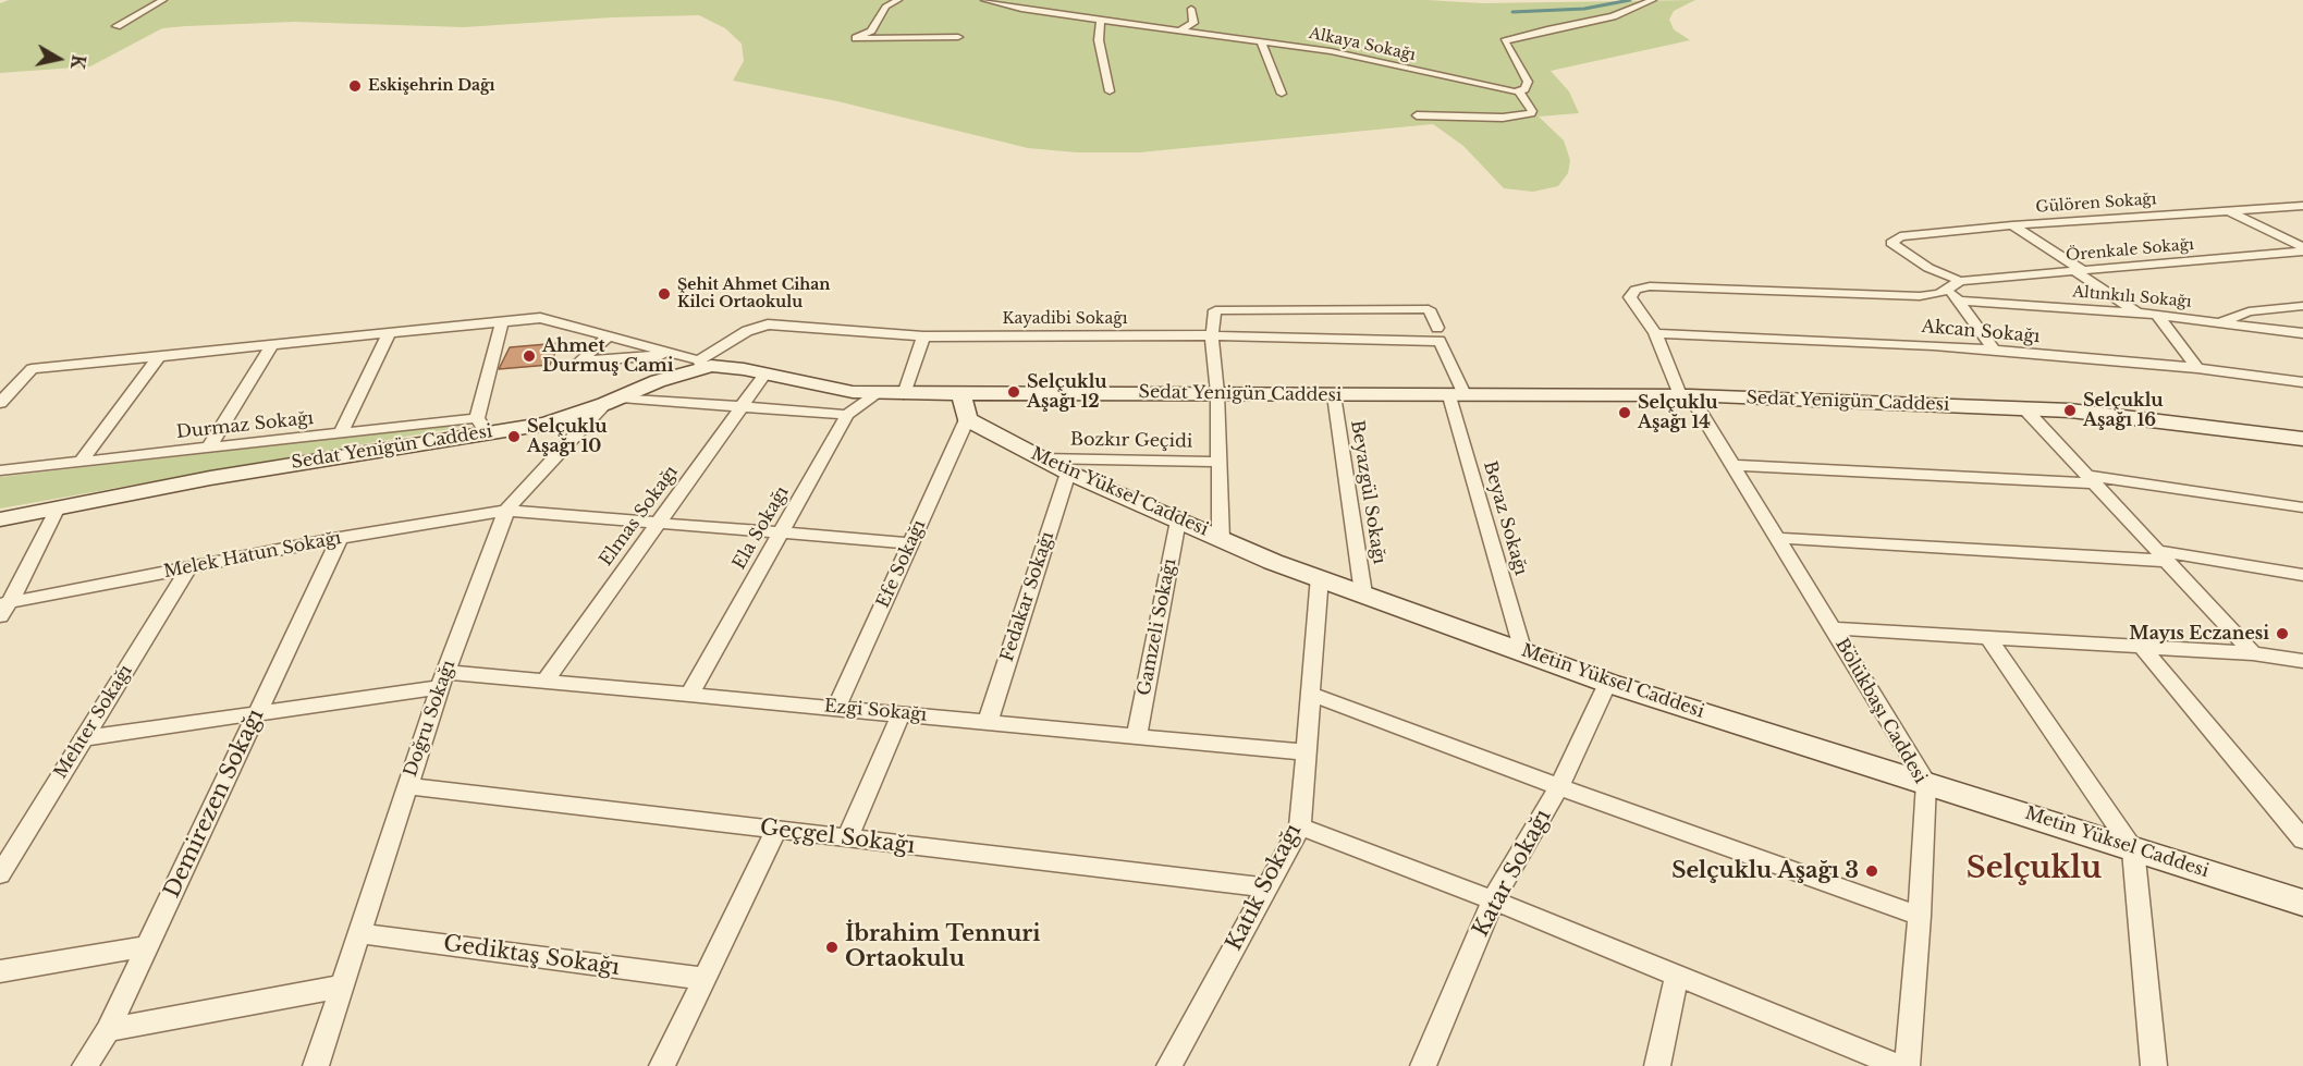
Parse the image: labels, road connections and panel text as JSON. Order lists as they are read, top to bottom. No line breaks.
{"streets":{"street":["Alkaya Sokağı","Gülören Sokağı","Örenkale Sokağı","Altınkılı Sokağı","Kayadibi Sokağı","Akcan Sokağı","Sedat Yenigün Caddesi","Durmaz Sokağı","Bozkır Geçidi","Metin Yüksel Caddesi","Beyazgül Sokağı","Elmas Sokağı","Beyaz Sokağı","Ela Sokağı","Melek Hatun Sokağı","Efe Sokağı","Fedakar Sokağı","Gamzeli Sokağı","Ezgi Sokağı","Bölükbaşı Caddesi","Doğru Sokağı","Mehter Sokağı","Demirezen Sokağı","Geçgel Sokağı","Katar Sokağı","Katık Sokağı","Gediktaş Sokağı"]},"crossings":[["Gülören Sokağı","Örenkale Sokağı"],["Gülören Sokağı","Altınkılı Sokağı"],["Gülören Sokağı","Bölükbaşı Caddesi"],["Örenkale Sokağı","Altınkılı Sokağı"],["Örenkale Sokağı","Bölükbaşı Caddesi"],["Altınkılı Sokağı","Bölükbaşı Caddesi"],["Kayadibi Sokağı","Sedat Yenigün Caddesi"],["Kayadibi Sokağı","Beyaz Sokağı"],["Akcan Sokağı","Bölükbaşı Caddesi"],["Sedat Yenigün Caddesi","Durmaz Sokağı"],["Sedat Yenigün Caddesi","Beyazgül Sokağı"],["Sedat Yenigün Caddesi","Elmas Sokağı"],["Sedat Yenigün Caddesi","Beyaz Sokağı"],["Sedat Yenigün Caddesi","Ela Sokağı"],["Sedat Yenigün Caddesi","Bölükbaşı Caddesi"],["Sedat Yenigün Caddesi","Doğru Sokağı"],["Bozkır Geçidi","Metin Yüksel Caddesi"],["Metin Yüksel Caddesi","Beyazgül Sokağı"],["Metin Yüksel Caddesi","Beyaz Sokağı"],["Metin Yüksel Caddesi","Efe Sokağı"],["Metin Yüksel Caddesi","Fedakar Sokağı"],["Metin Yüksel Caddesi","Gamzeli Sokağı"],["Metin Yüksel Caddesi","Bölükbaşı Caddesi"],["Metin Yüksel Caddesi","Katar Sokağı"],["Metin Yüksel Caddesi","Katık Sokağı"],["Elmas Sokağı","Melek Hatun Sokağı"],["Elmas Sokağı","Ezgi Sokağı"],["Ela Sokağı","Melek Hatun Sokağı"],["Ela Sokağı","Ezgi Sokağı"],["Melek Hatun Sokağı","Efe Sokağı"],["Melek Hatun Sokağı","Doğru Sokağı"],["Melek Hatun Sokağı","Mehter Sokağı"],["Melek Hatun Sokağı","Demirezen Sokağı"],["Efe Sokağı","Ezgi Sokağı"],["Fedakar Sokağı","Ezgi Sokağı"],["Gamzeli Sokağı","Ezgi Sokağı"],["Ezgi Sokağı","Doğru Sokağı"],["Ezgi Sokağı","Mehter Sokağı"],["Ezgi Sokağı","Demirezen Sokağı"],["Ezgi Sokağı","Katık Sokağı"],["Doğru Sokağı","Geçgel Sokağı"],["Doğru Sokağı","Gediktaş Sokağı"],["Geçgel Sokağı","Katık Sokağı"]],"districts":["Selçuklu"],"places":["Eskişehrin Dağı","Şehit Ahmet Cihan Kilci Ortaokulu","Ahmet Durmuş Cami","Selçuklu Aşağı 12","Selçuklu Aşağı 16","Selçuklu Aşağı 14","Selçuklu Aşağı 10","Mayıs Eczanesi","Selçuklu Aşağı 3","İbrahim Tennuri Ortaokulu"],"north":"right"}
